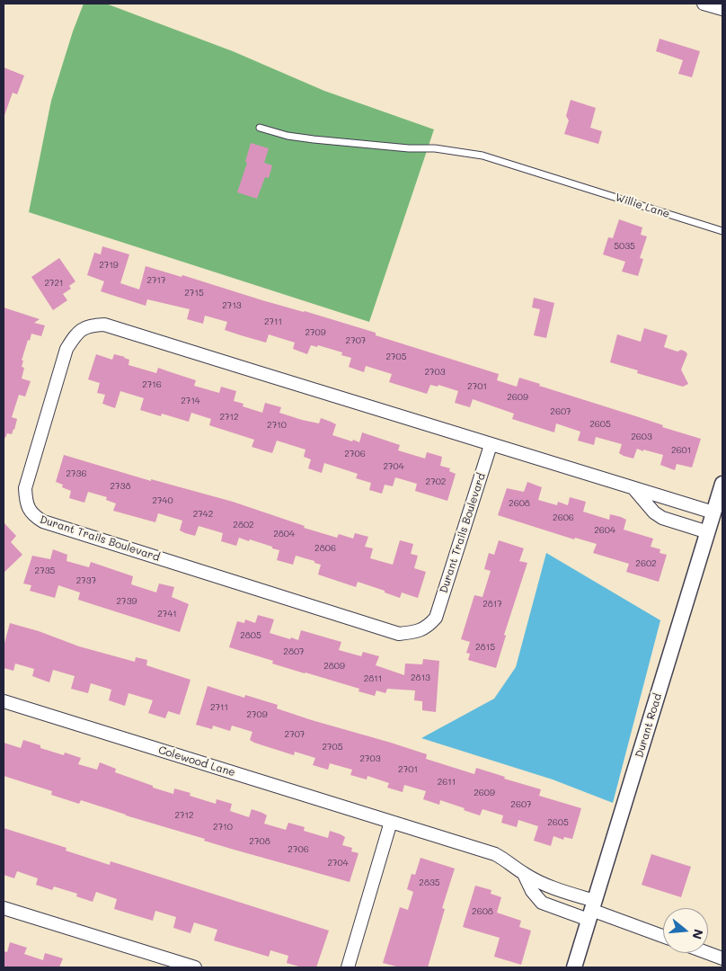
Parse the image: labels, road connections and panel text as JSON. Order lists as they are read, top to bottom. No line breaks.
{"streets":{"street":["Durant Trails Boulevard","Durant Road","Colewood Lane"],"lane":["Willie Lane"]},"crossings":[["Durant Trails Boulevard","Durant Road"],["Durant Road","Colewood Lane"]],"house_numbers":["5035","2719","2717","2721","2715","2713","2711","2709","2707","2705","2703","2716","2701","2609","2714","2607","2712","2605","2710","2603","2601","2706","2704","2736","2702","2738","2740","2608","2742","2606","2802","2604","2804","2806","2602","2735","2737","2739","2817","2741","2805","2815","2807","2809","2813","2811","2711","2709","2707","2705","2703","2701","2611","2609","2607","2712","2605","2710","2708","2706","2704","2835","2608"],"north":"right"}
